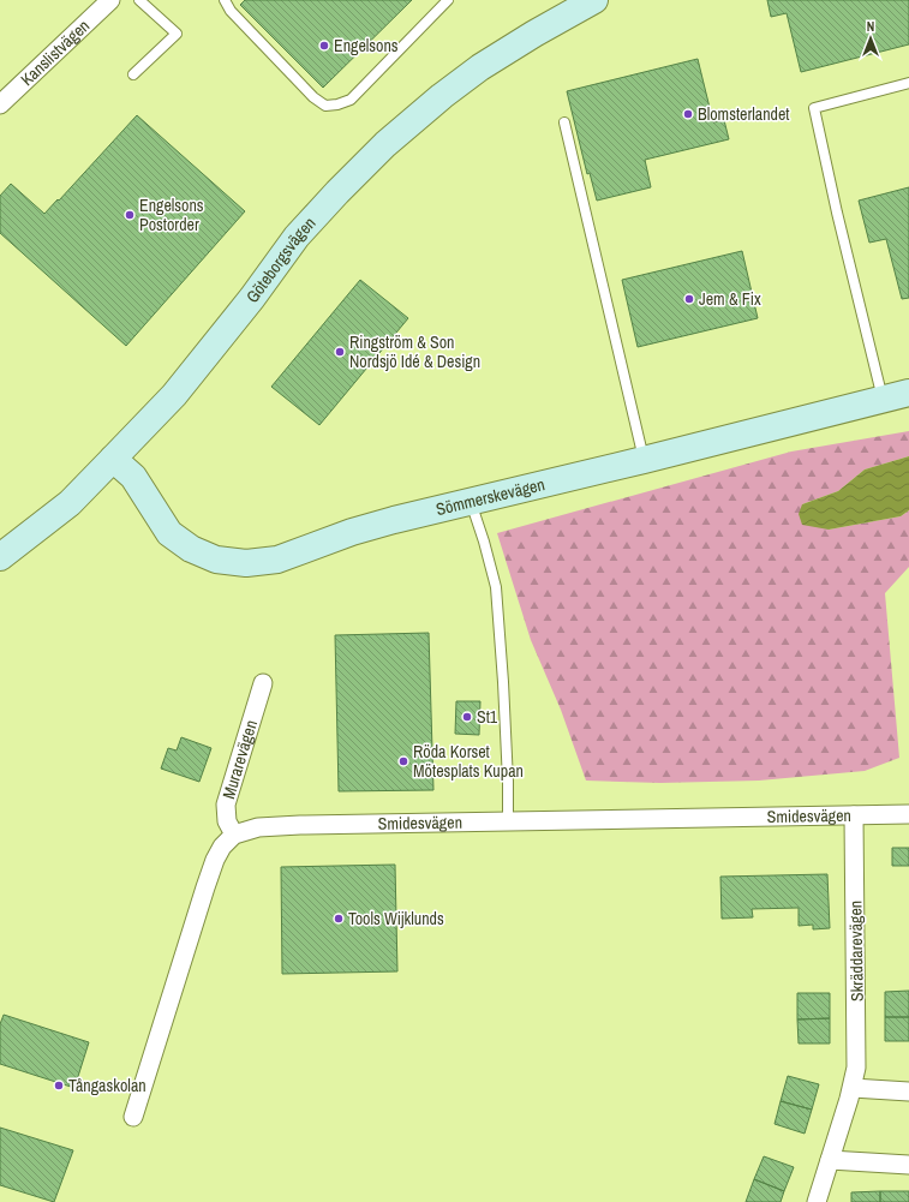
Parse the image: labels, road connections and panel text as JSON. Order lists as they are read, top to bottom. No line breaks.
{"streets":{"street":["Kanslistvägen","Göteborgsvägen","Sömmerskevägen","Murarevägen","Smidesvägen","Skräddarevägen"]},"crossings":[["Göteborgsvägen","Sömmerskevägen"],["Murarevägen","Smidesvägen"],["Smidesvägen","Skräddarevägen"]],"places":["Engelsons","Blomsterlandet","Engelsons Postorder","Jem & Fix","Ringström & Son Nordsjö Idé & Design","St1","Röda Korset Mötesplats Kupan","Tools Wijklunds","Tångaskolan"],"north":"top"}
